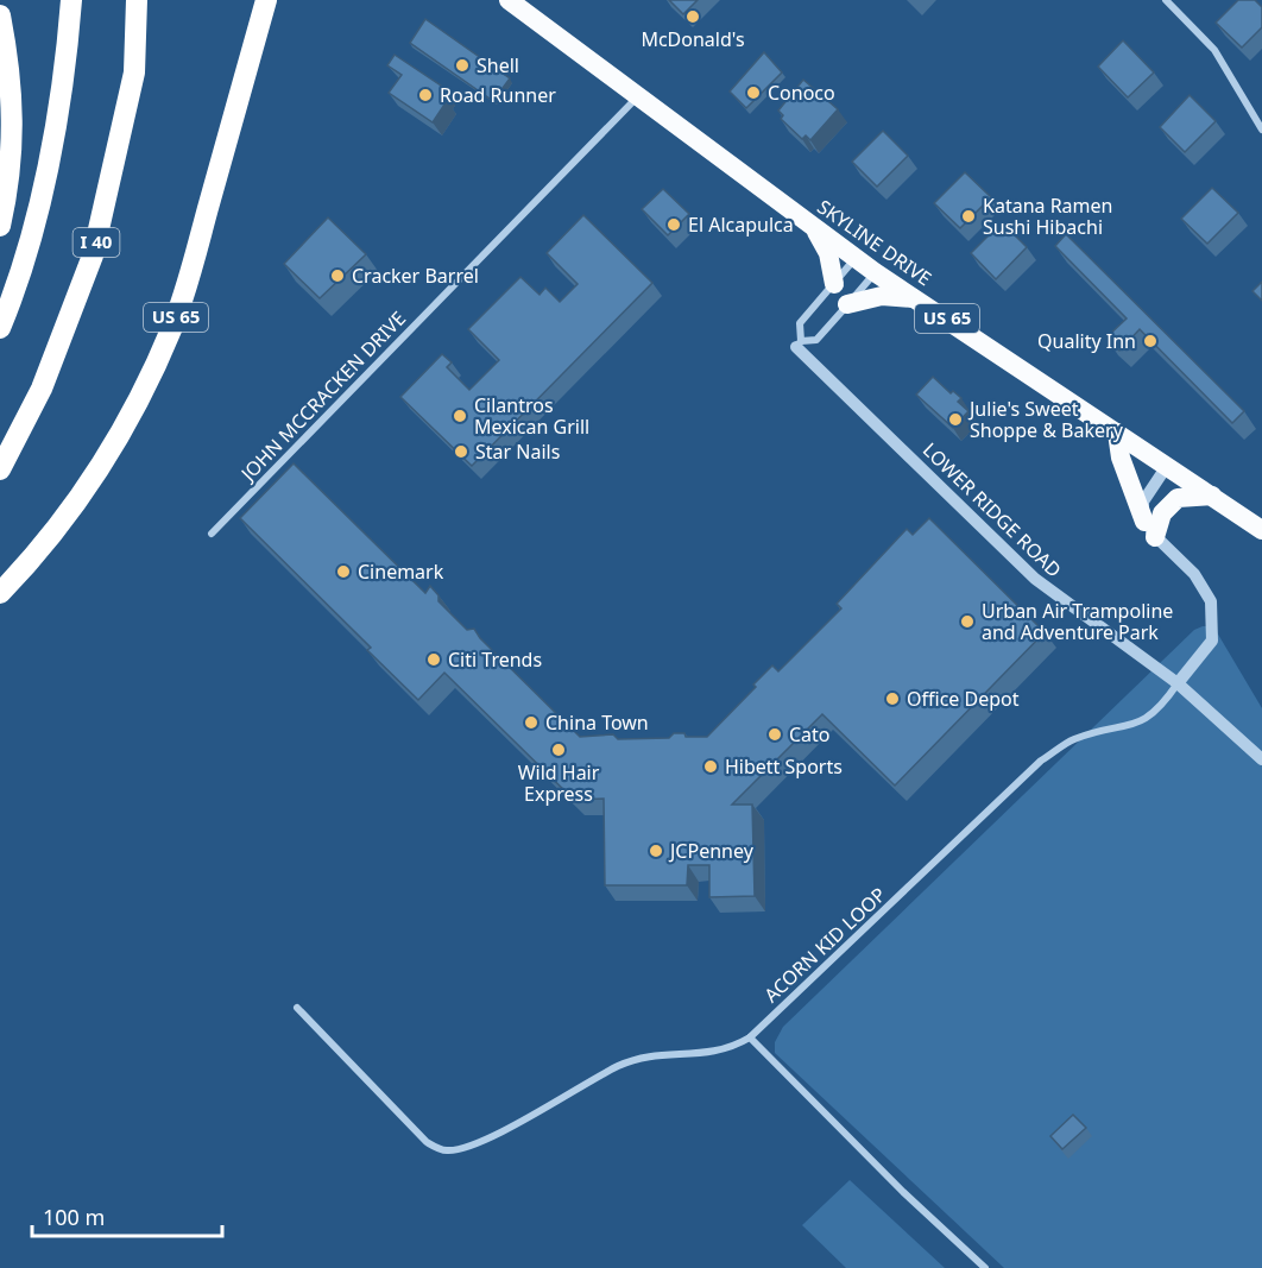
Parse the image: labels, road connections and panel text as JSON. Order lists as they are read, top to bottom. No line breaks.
{"streets":{"highway":["I 40","SKYLINE DRIVE","US 65"],"street":["JOHN MCCRACKEN DRIVE","LOWER RIDGE ROAD","ACORN KID LOOP"]},"crossings":[["SKYLINE DRIVE","JOHN MCCRACKEN DRIVE"],["LOWER RIDGE ROAD","ACORN KID LOOP"]],"places":["McDonald's","Shell","Conoco","Road Runner","Katana Ramen Sushi Hibachi","El Alcapulca","Cracker Barrel","Quality Inn","Cilantros Mexican Grill","Julie's Sweet Shoppe & Bakery","Star Nails","Cinemark","Urban Air Trampoline and Adventure Park","Citi Trends","Office Depot","China Town","Cato","Wild Hair Express","Hibett Sports","JCPenney"],"scale_bar":"100 m"}
